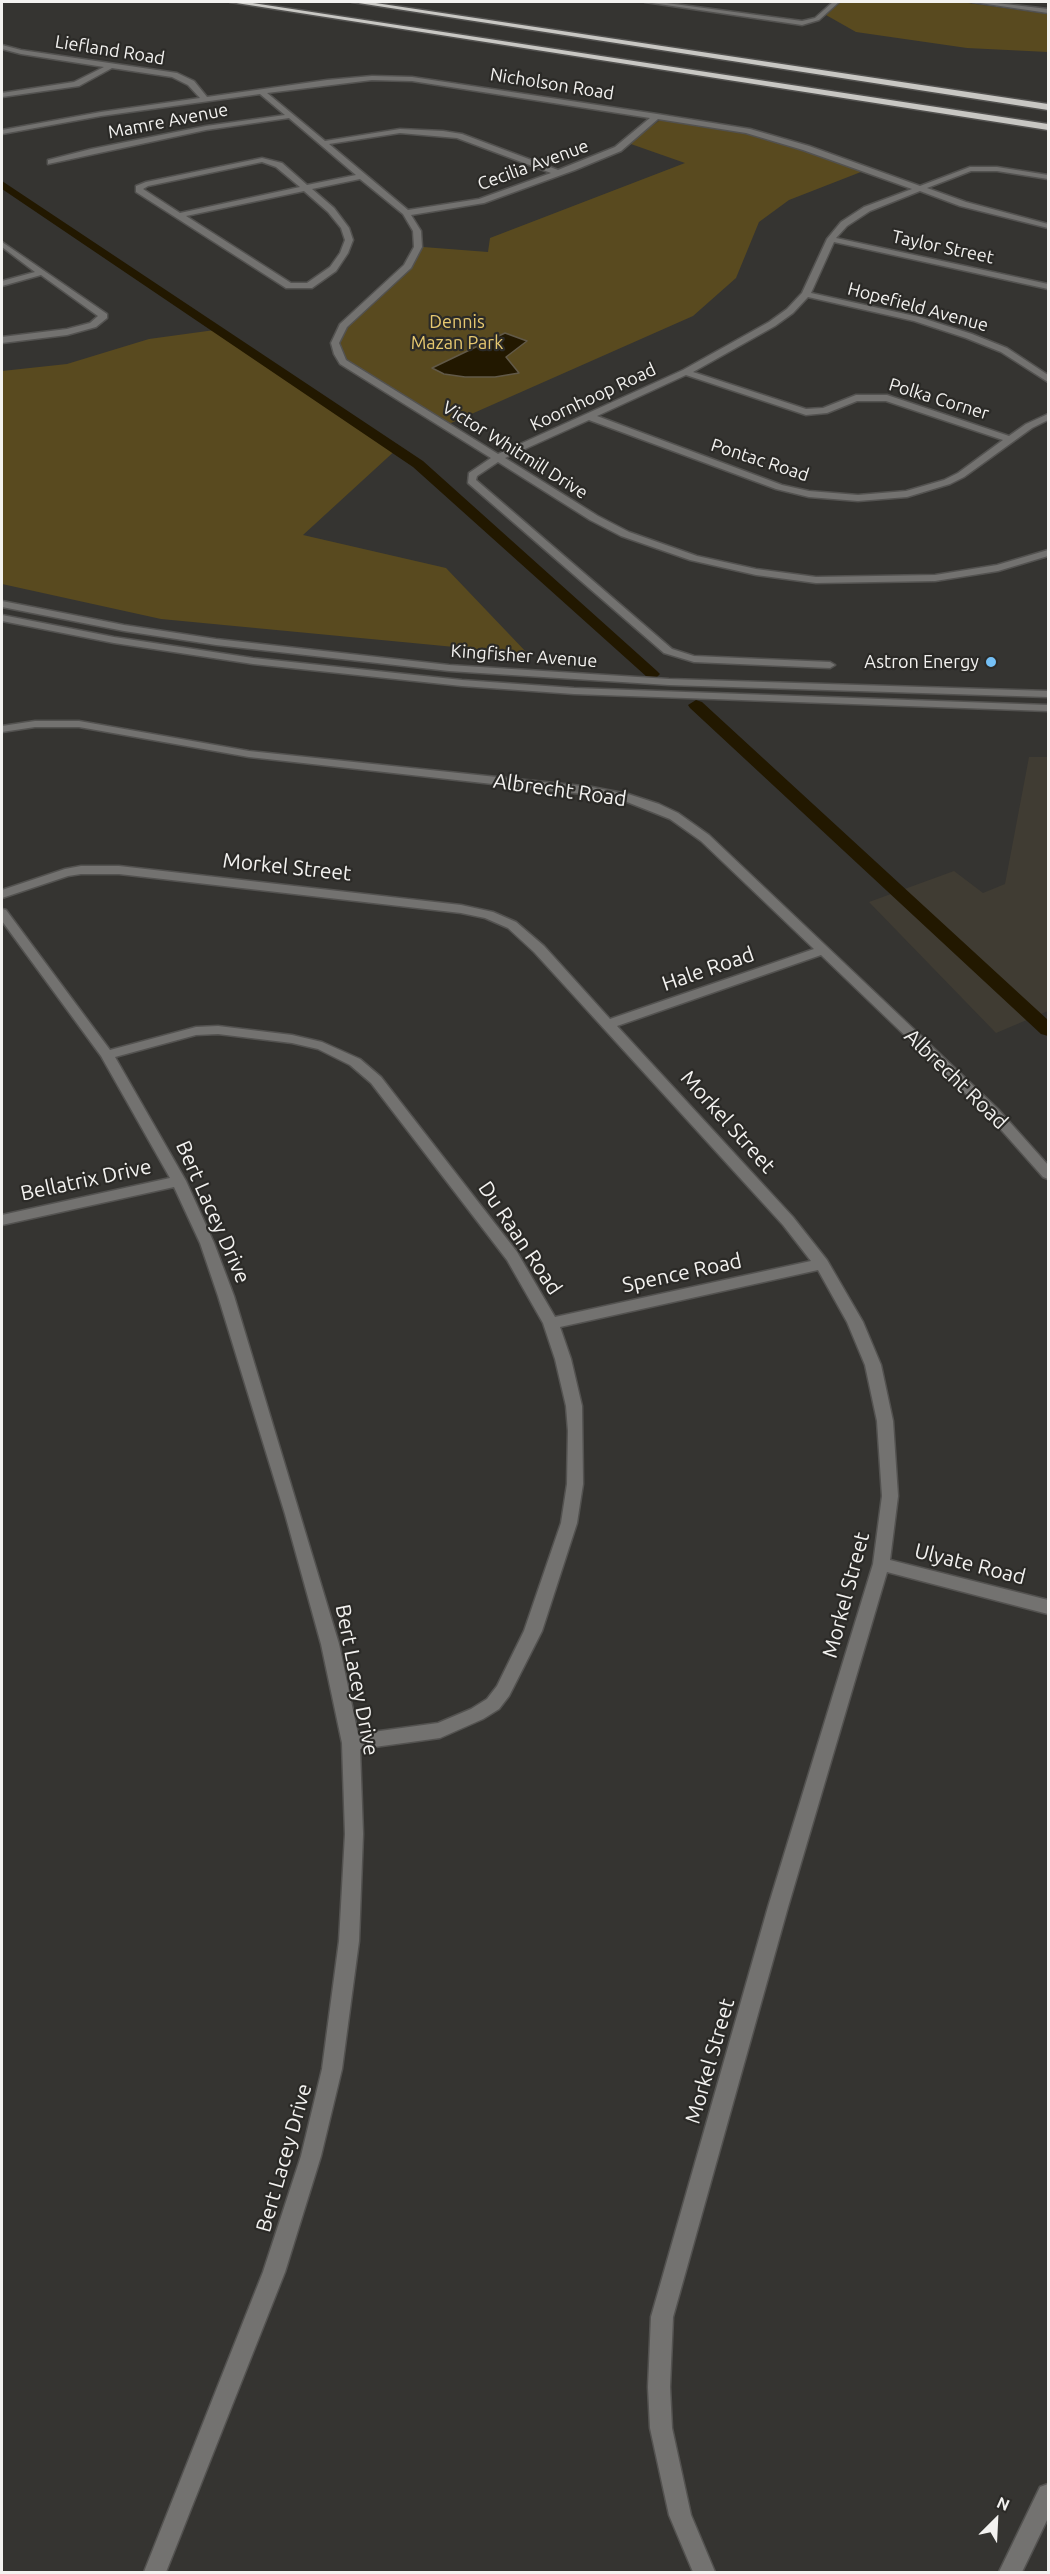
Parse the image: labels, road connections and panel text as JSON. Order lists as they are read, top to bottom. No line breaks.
{"streets":{"street":["Liefland Road","Nicholson Road","Mamre Avenue","Cecilia Avenue","Taylor Street","Hopefield Avenue","Koornhoop Road","Polka Corner","Victor Whitmill Drive","Pontac Road","Kingfisher Avenue","Albrecht Road","Morkel Street","Hale Road","Bellatrix Drive","Bert Lacey Drive","Du Raan Road","Spence Road","Ulyate Road"]},"crossings":[["Liefland Road","Nicholson Road"],["Nicholson Road","Cecilia Avenue"],["Nicholson Road","Koornhoop Road"],["Nicholson Road","Victor Whitmill Drive"],["Mamre Avenue","Victor Whitmill Drive"],["Cecilia Avenue","Victor Whitmill Drive"],["Taylor Street","Koornhoop Road"],["Hopefield Avenue","Koornhoop Road"],["Koornhoop Road","Polka Corner"],["Koornhoop Road","Victor Whitmill Drive"],["Koornhoop Road","Pontac Road"],["Polka Corner","Pontac Road"],["Albrecht Road","Hale Road"],["Morkel Street","Hale Road"],["Morkel Street","Spence Road"],["Morkel Street","Ulyate Road"],["Bellatrix Drive","Bert Lacey Drive"],["Bert Lacey Drive","Du Raan Road"],["Du Raan Road","Spence Road"]],"parks":["Dennis Mazan Park"],"places":["Astron Energy"],"north":"top right"}
